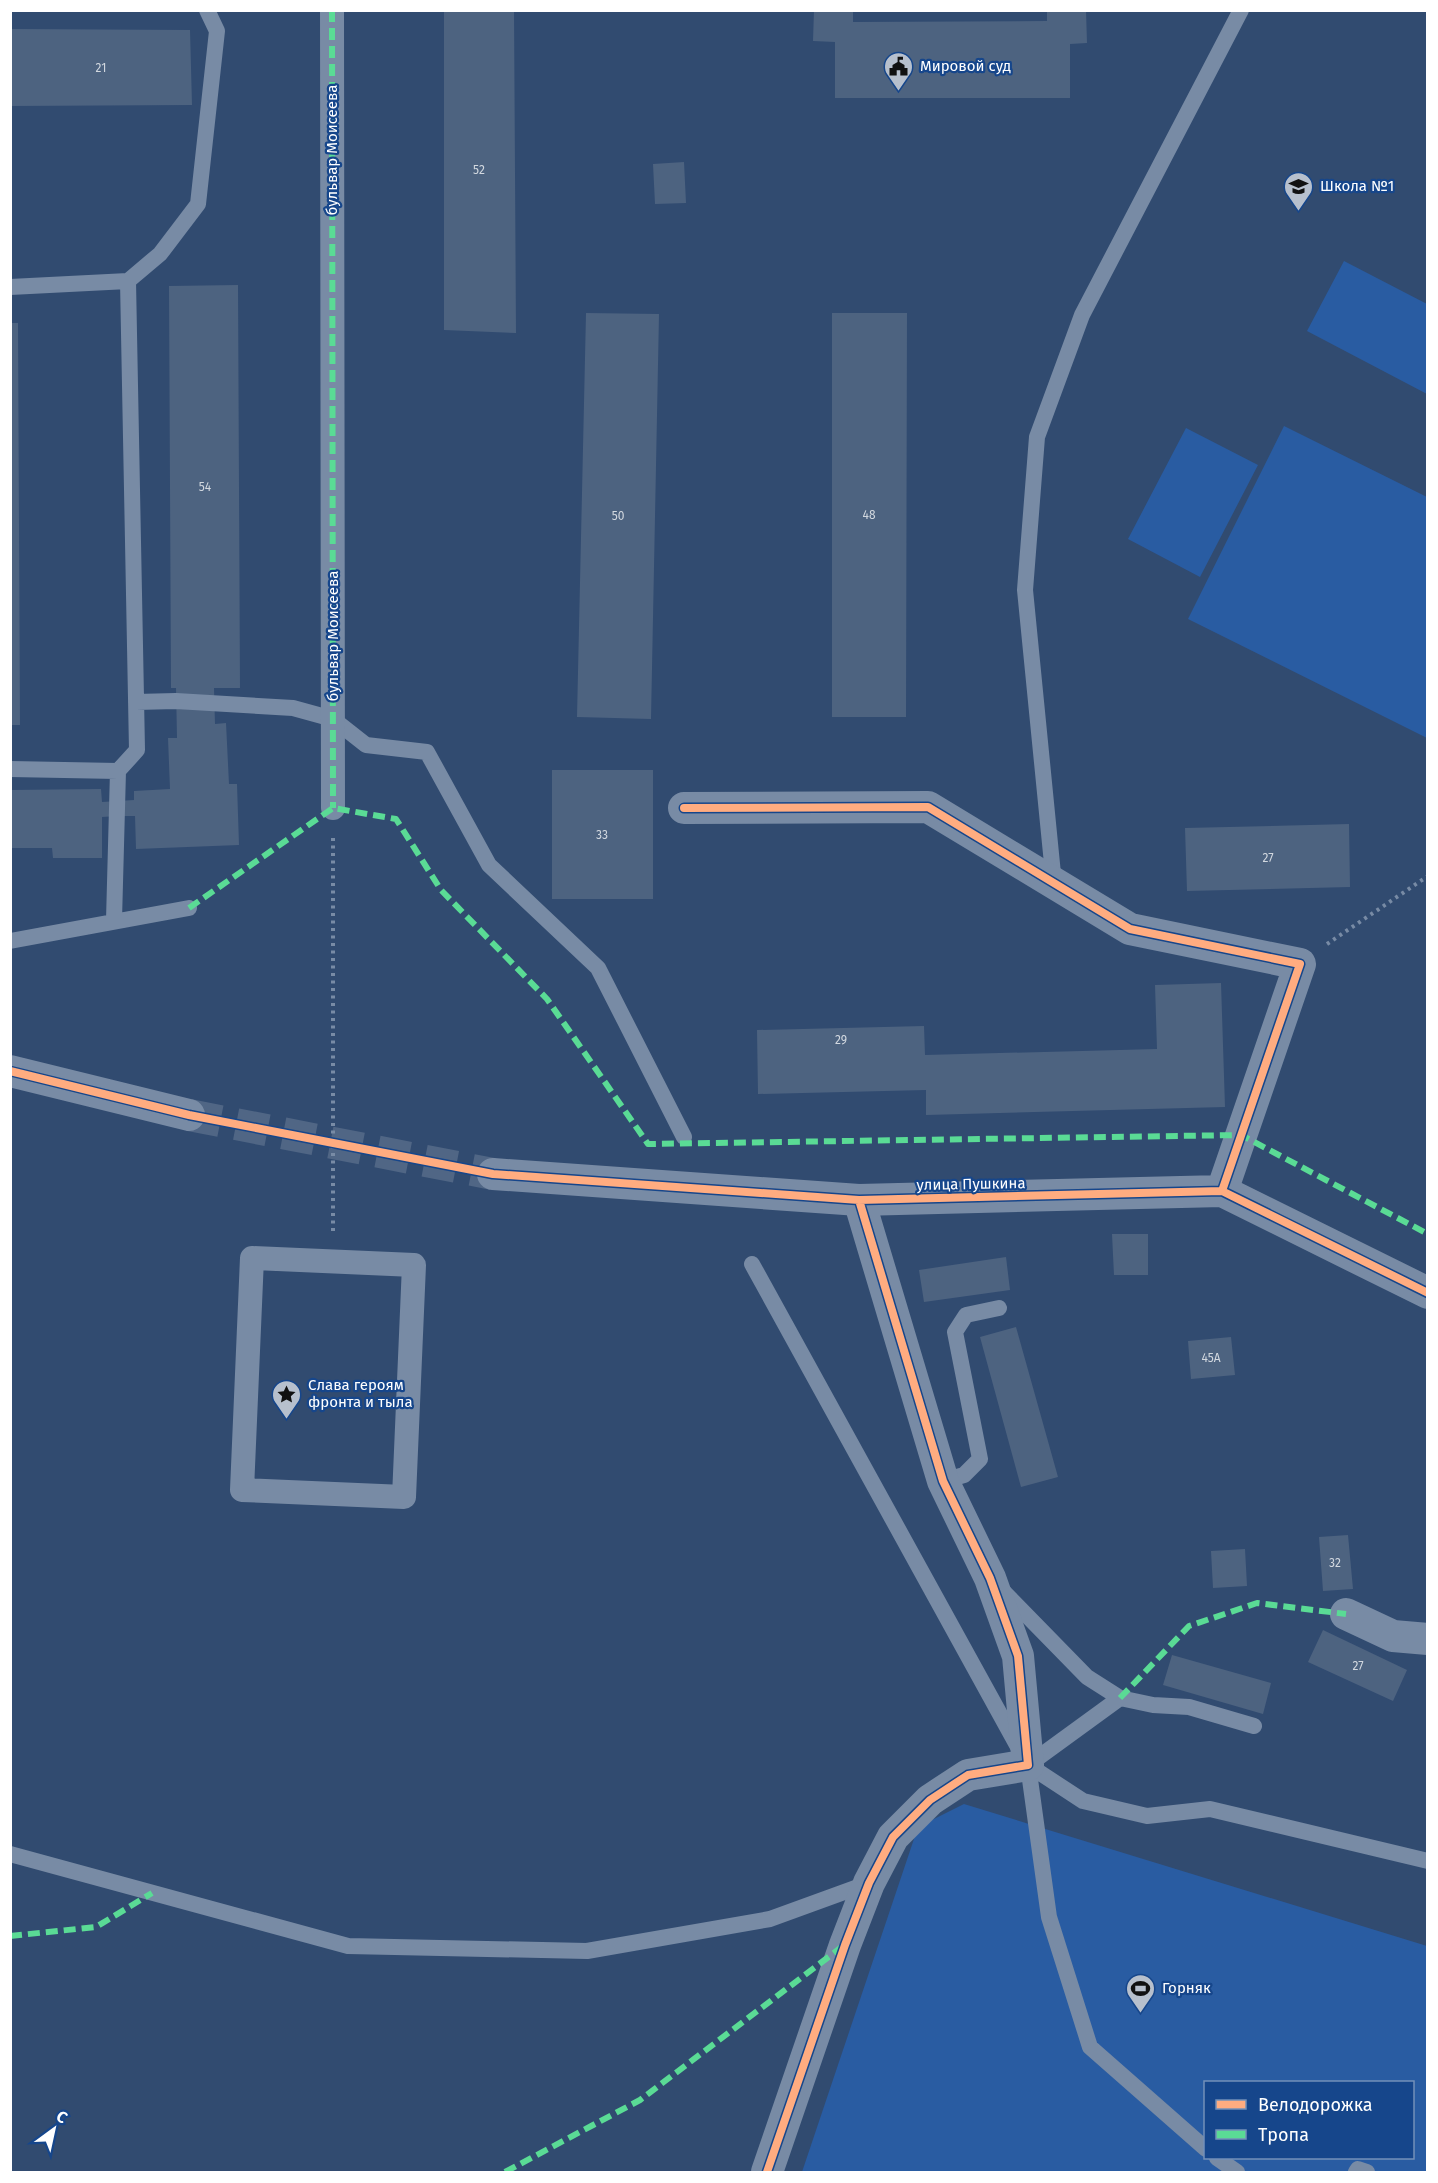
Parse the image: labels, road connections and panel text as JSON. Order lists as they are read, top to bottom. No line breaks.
{"streets":{"street":["бульвар Моисеева","улица Пушкина"]},"places":{"public building":["Мировой суд"],"school or university":["Школа №1"],"place":["Слава героям фронта и тыла"],"sports":["Горняк"]},"house_numbers":["21","52","54","48","50","33","27","29","45А","32","27"],"legend":["Велодорожка","Тропа"],"north":"top right"}
